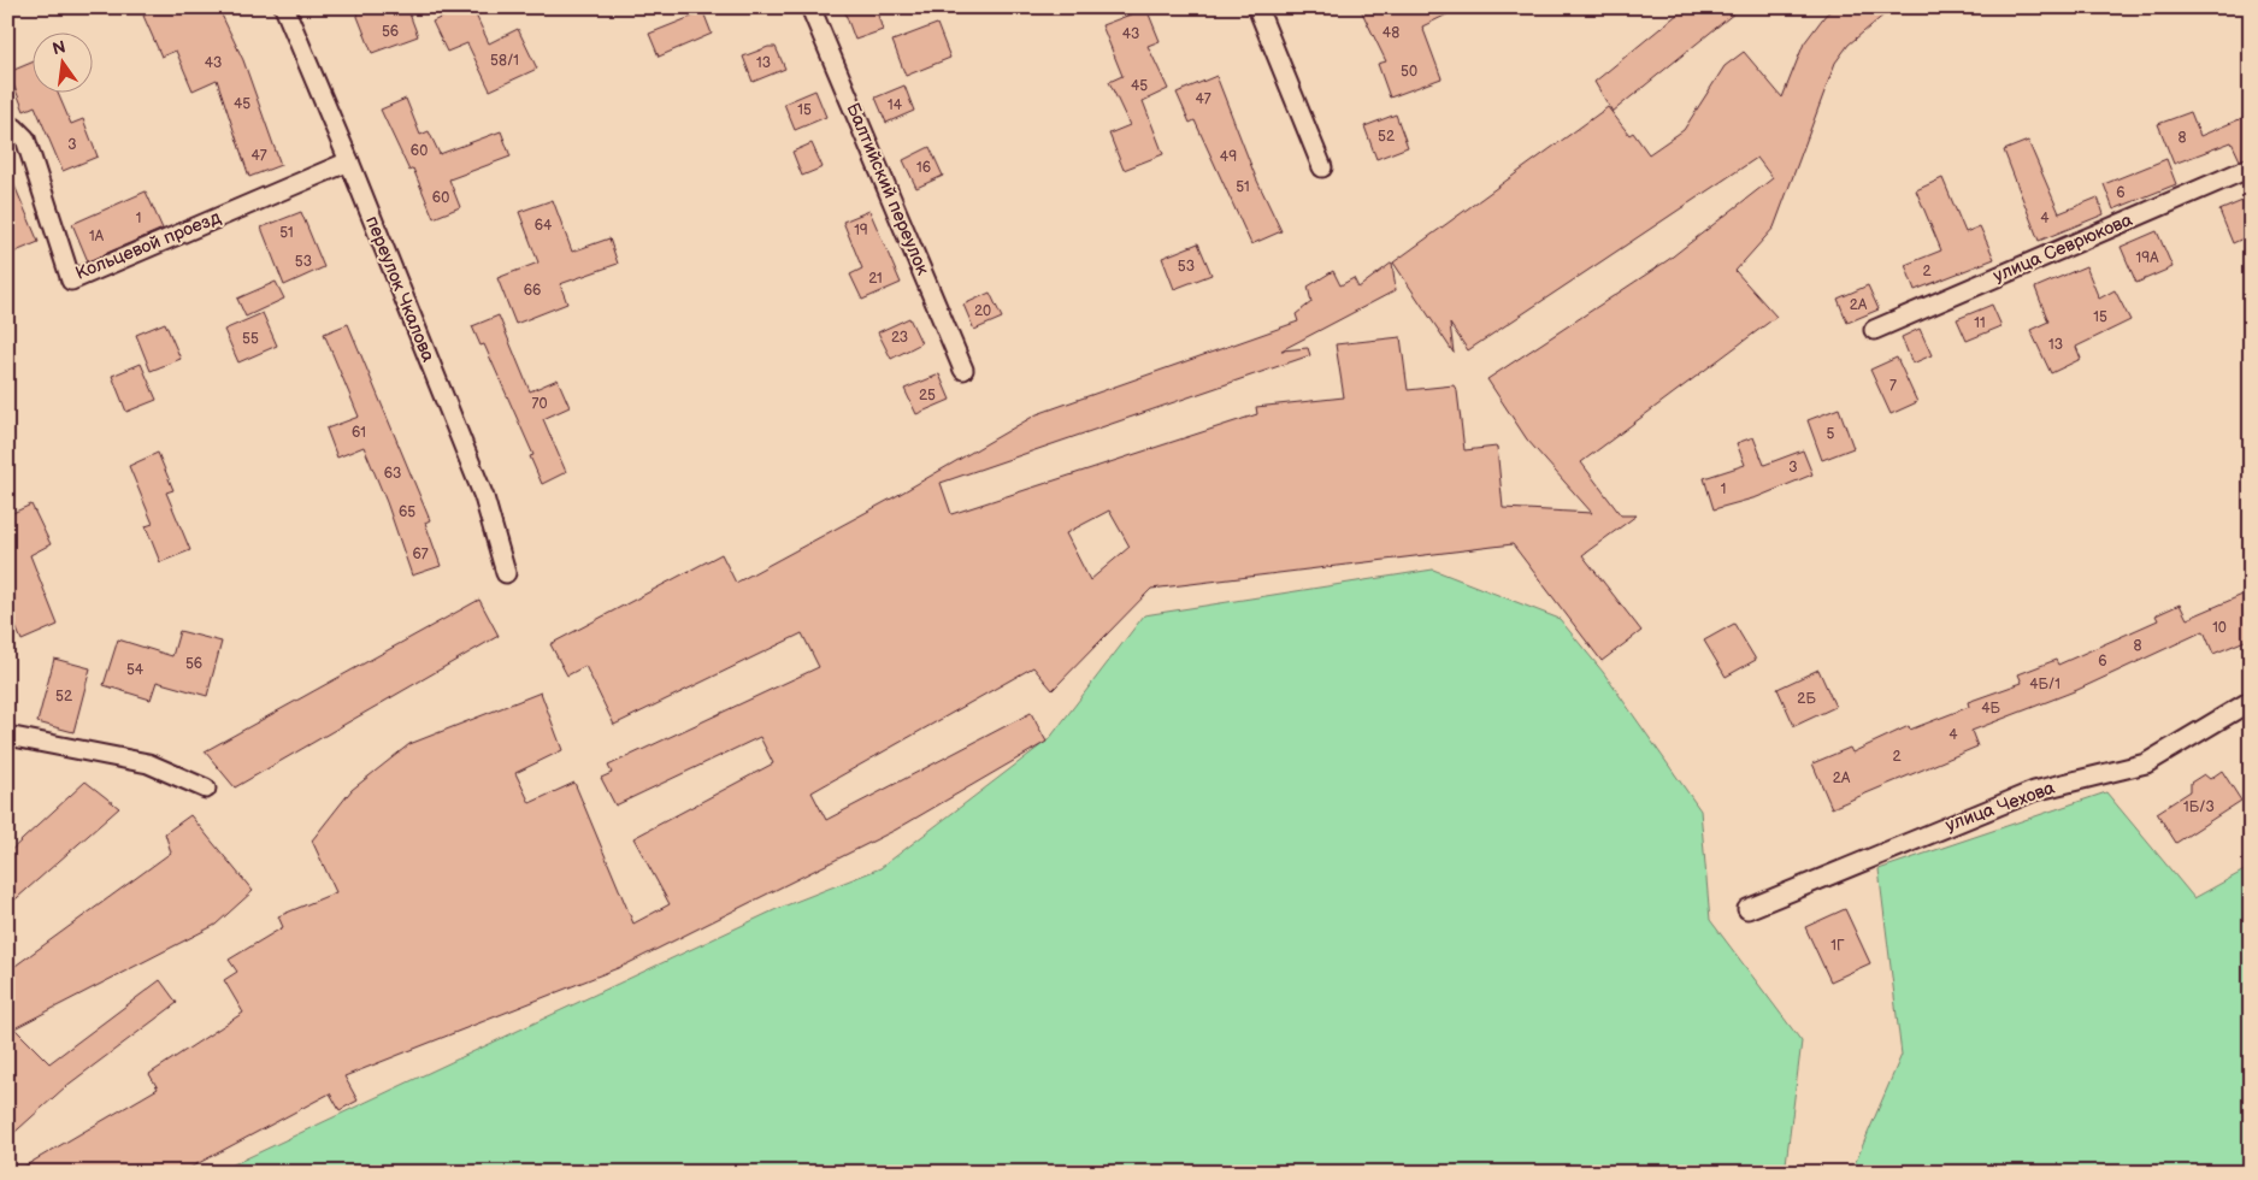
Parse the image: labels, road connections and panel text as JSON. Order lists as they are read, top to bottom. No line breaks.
{"streets":{"street":["Балтийский переулок","Кольцевой проезд","улица Севрюкова","переулок Чкалова","улица Чехова"]},"crossings":[["Кольцевой проезд","переулок Чкалова"]],"house_numbers":["56","48","43","58/1","43","13","50","45","47","45","14","15","52","8","3","60","47","49","16","51","6","60","1","4","64","19","51","1А","19А","53","53","2","21","66","2А","20","15","11","23","55","13","7","25","70","61","5","3","63","1","65","67","10","8","6","56","54","4Б/1","52","2Б","4Б","4","2","2А","1Б/3","1Г"],"north":"top"}
